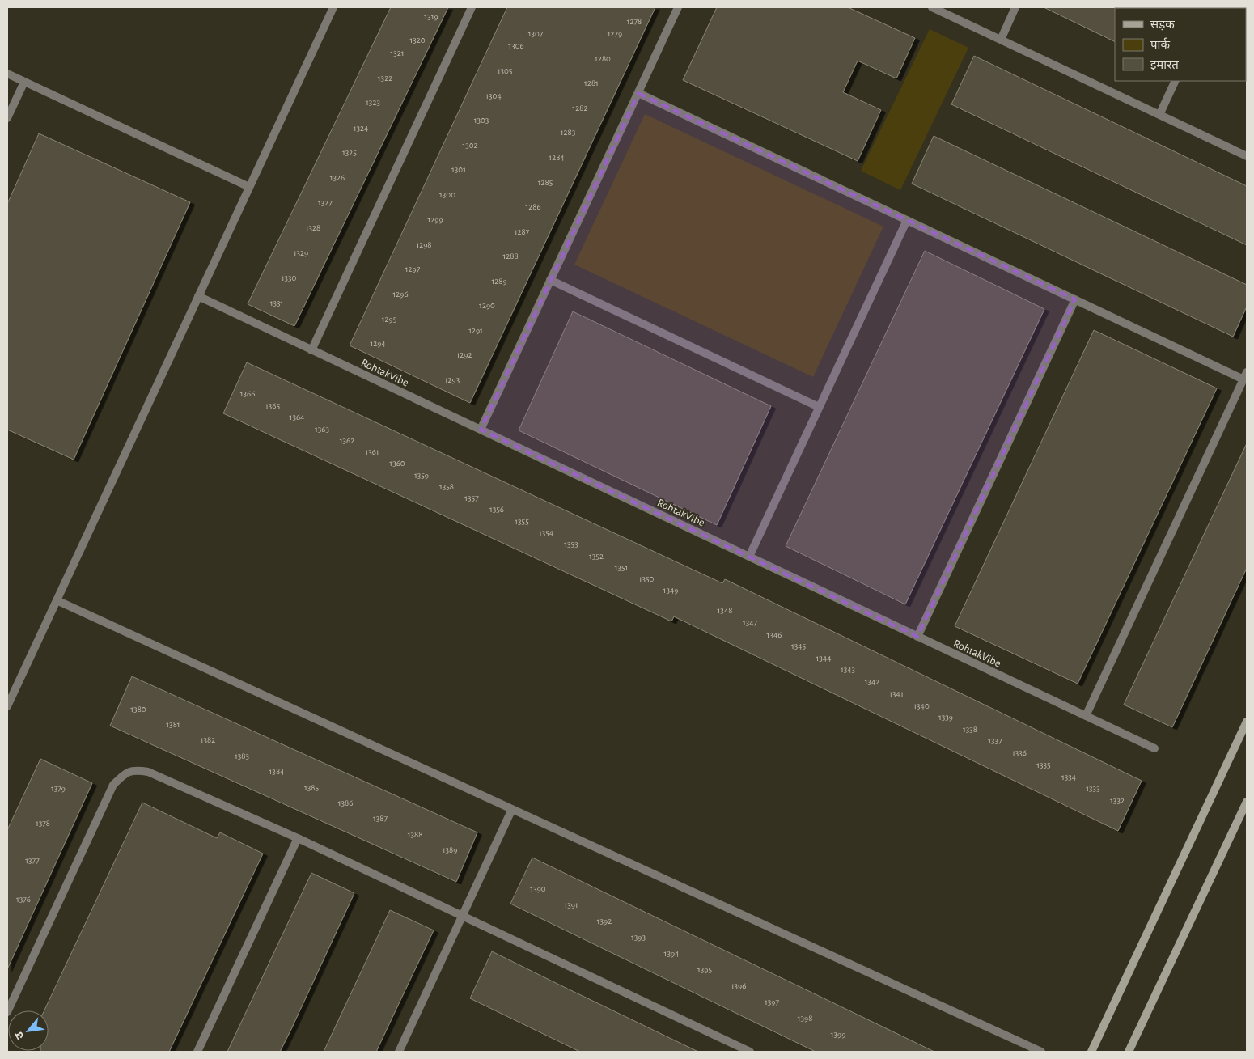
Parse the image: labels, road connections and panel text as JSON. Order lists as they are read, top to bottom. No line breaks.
{"streets":{"street":["RohtakVibe"]},"house_numbers":["1319","1278","1307","1279","1320","1306","1321","1280","1305","1322","1281","1304","1323","1282","1303","1324","1283","1302","1325","1284","1301","1326","1285","1300","1327","1286","1299","1328","1287","1298","1329","1288","1297","1330","1289","1296","1331","1290","1295","1291","1294","1292","1293","1366","1365","1364","1363","1362","1361","1360","1359","1358","1357","1356","1355","1354","1353","1352","1351","1350","1349","1348","1347","1346","1345","1344","1343","1342","1341","1340","1380","1339","1381","1338","1382","1337","1336","1383","1335","1384","1334","1385","1379","1333","1332","1386","1387","1378","1388","1389","1377","1390","1376","1391","1392","1393","1394","1395","1396","1397","1398","1399"],"legend":["सड़क","पार्क","इमारत"],"north":"bottom left"}
